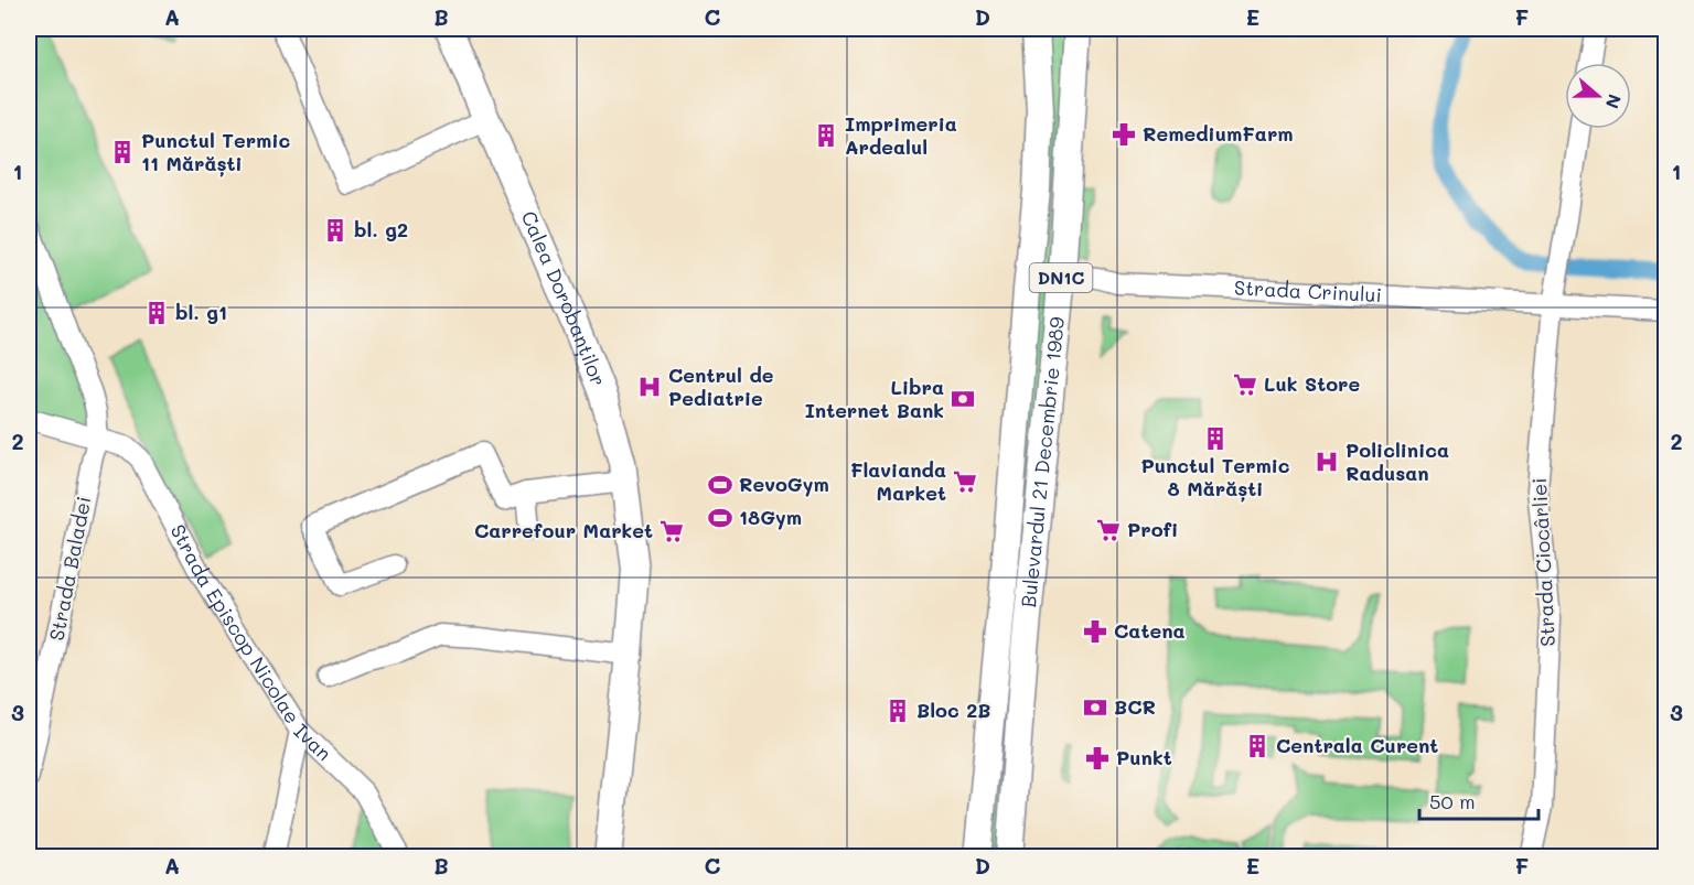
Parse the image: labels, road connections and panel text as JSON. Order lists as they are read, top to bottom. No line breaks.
{"streets":{"main road":["DN1C","Calea Dorobanților","Bulevardul 21 Decembrie 1989"],"street":["Strada Crinului","Strada Ciocârliei","Strada Baladei","Strada Episcop Nicolae Ivan"]},"crossings":[["Strada Crinului","Bulevardul 21 Decembrie 1989"],["Strada Crinului","Strada Ciocârliei"],["Strada Baladei","Strada Episcop Nicolae Ivan"]],"places":{"pharmacy":["RemediumFarm","Catena","Punkt"],"building":["Imprimeria Ardealul","Punctul Termic 11 Mărăști","bl. g2","bl. g1","Punctul Termic 8 Mărăști","Bloc 2B","Centrala Curent"],"supermarket":["Luk Store","Flavianda Market","Profi","Carrefour Market"],"hospital":["Centrul de Pediatrie","Policlinica Radusan"],"bank":["Libra Internet Bank","BCR"],"sports":["RevoGym","18Gym"]},"scale_bar":"50 m","north":"right","grid":{"columns":["A","B","C","D","E","F"],"rows":["1","2","3"]}}
